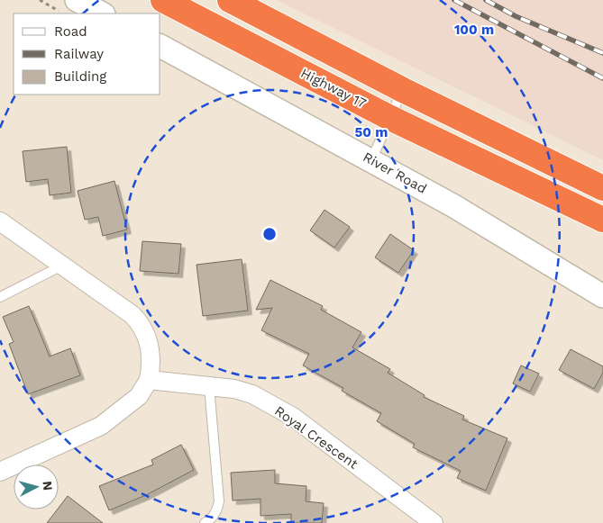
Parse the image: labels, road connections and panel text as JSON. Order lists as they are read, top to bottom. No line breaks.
{"streets":{"highway":["Highway 17"],"street":["River Road","Royal Crescent"]},"legend":["Road","Railway","Building"],"north":"right","rings":["100 m","50 m"]}
